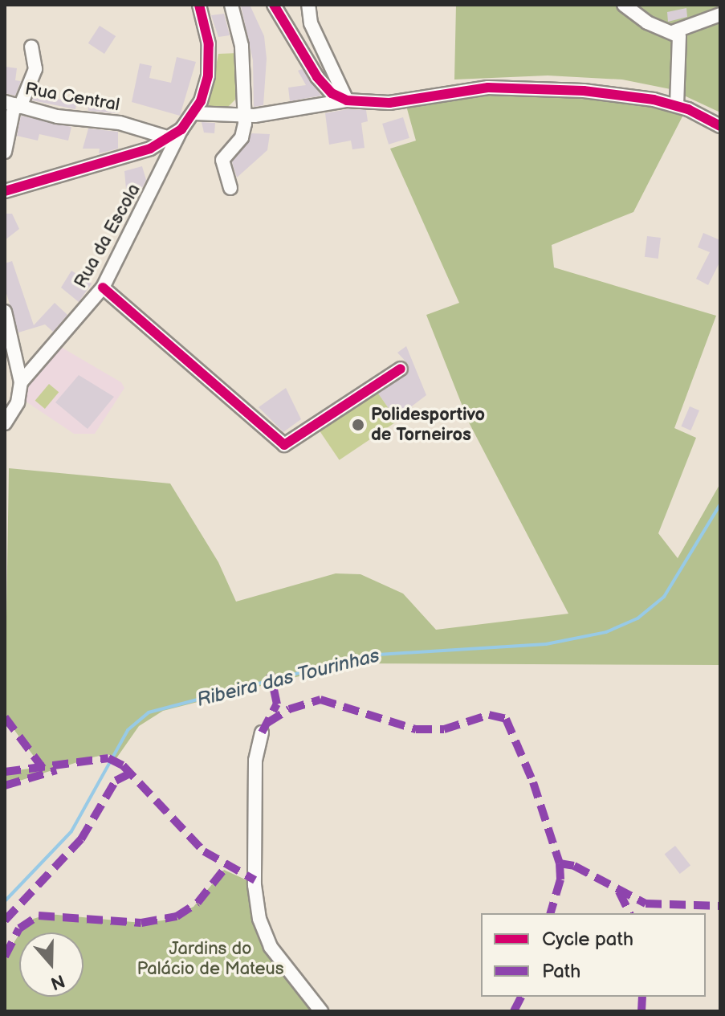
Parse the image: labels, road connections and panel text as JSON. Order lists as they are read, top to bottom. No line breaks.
{"streets":{"street":["Rua Central","Rua da Escola"]},"water":["Ribeira das Tourinhas"],"parks":["Jardins do Palácio de Mateus"],"places":["Polidesportivo de Torneiros"],"legend":["Cycle path","Path"],"north":"bottom"}
